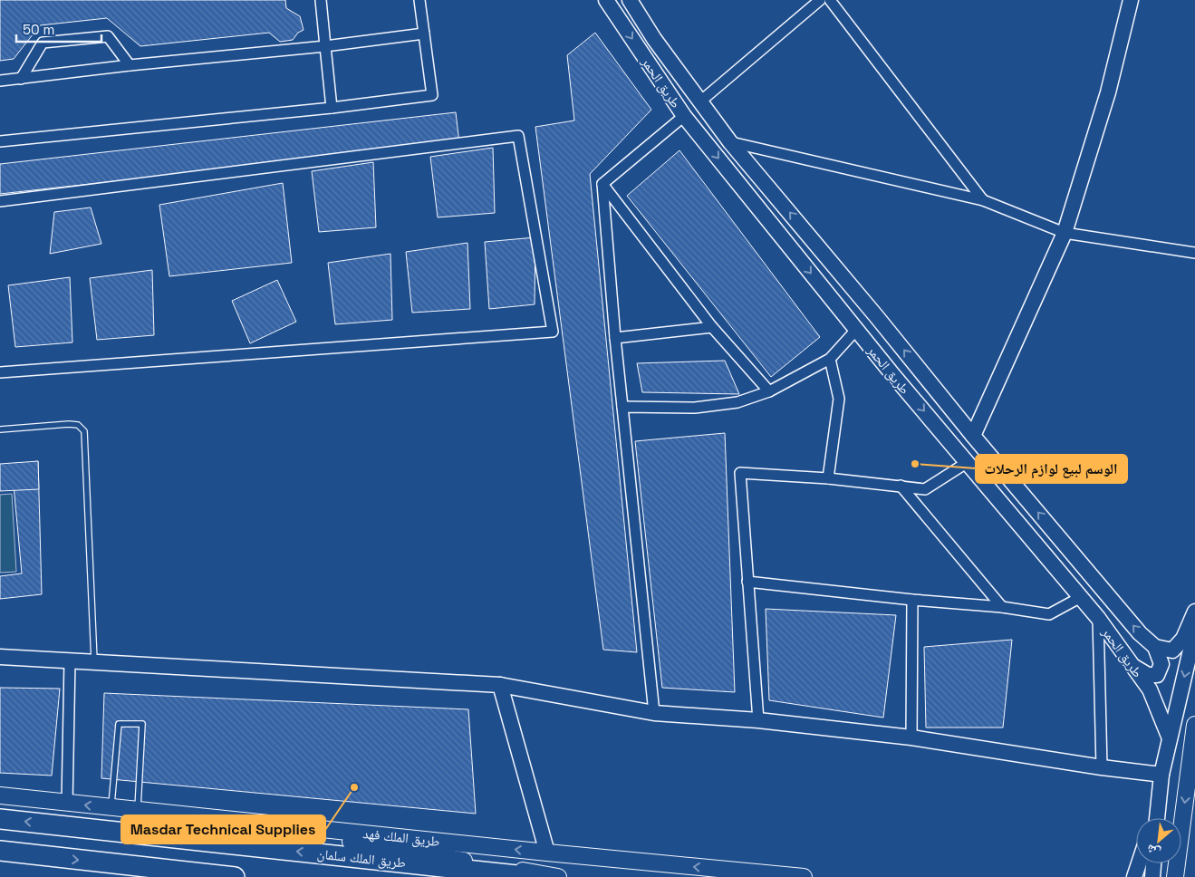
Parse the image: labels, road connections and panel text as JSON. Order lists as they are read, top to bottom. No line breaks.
{"streets":{"highway":["طريق الملك سلمان"],"main road":["طريق الملك فهد"],"street":["طريق الحمر"]},"places":["الوسم لبيع لوازم الرحلات","Masdar Technical Supplies"],"scale_bar":"50 m","north":"bottom left"}
